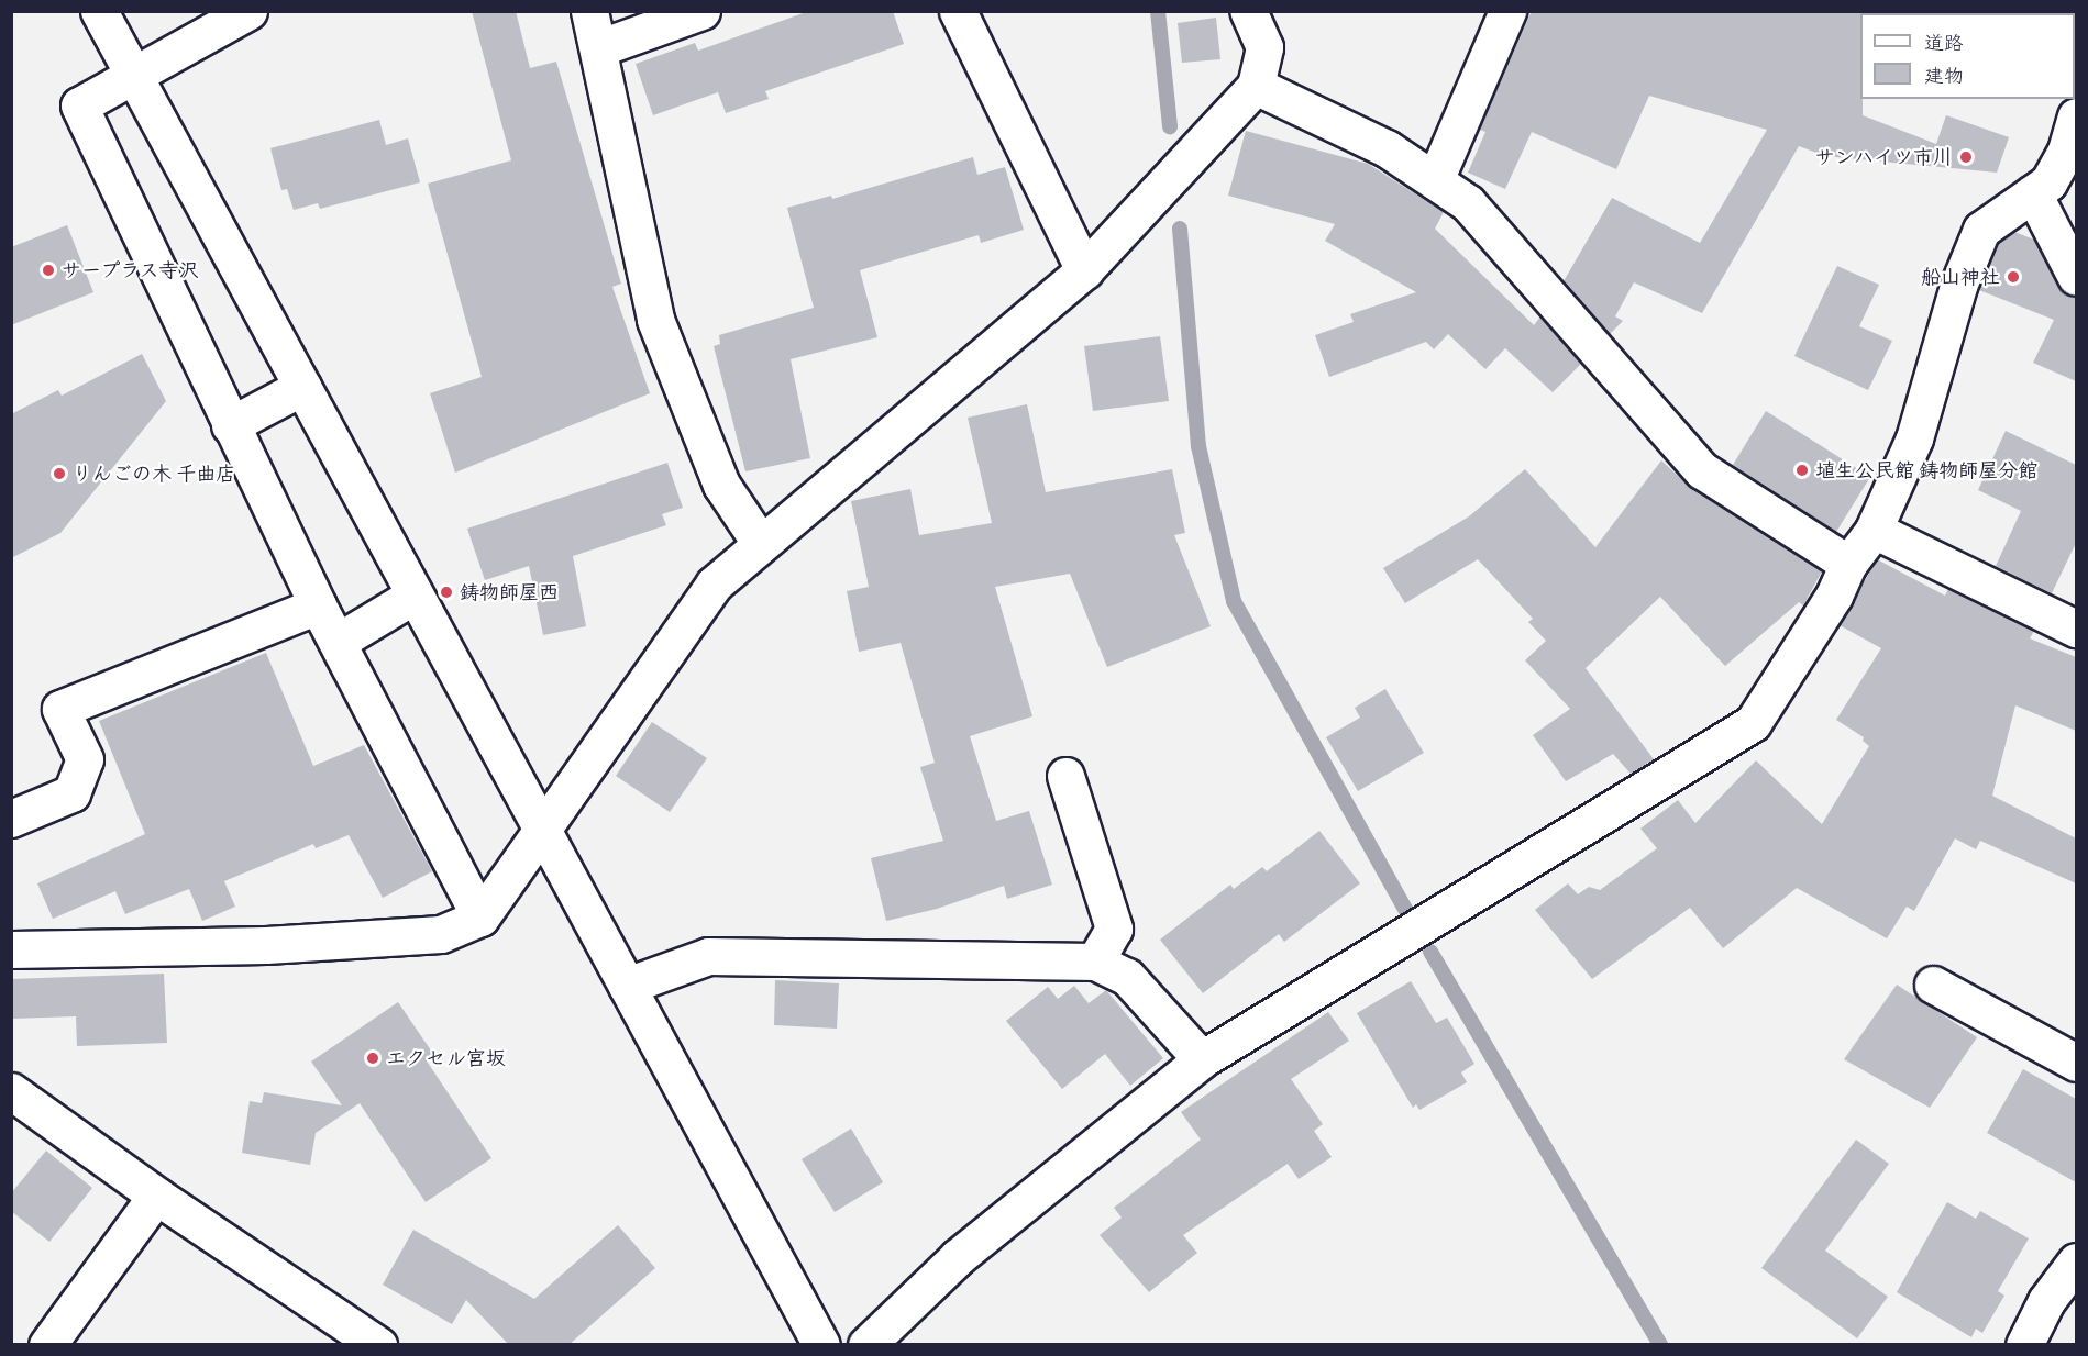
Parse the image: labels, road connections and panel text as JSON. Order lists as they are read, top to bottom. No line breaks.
{"places":["サンハイツ市川","サープラス寺沢","船山神社","埴生公民館 鋳物師屋分館","りんごの木 千曲店","鋳物師屋西","エクセル宮坂"],"legend":["道路","建物"]}
